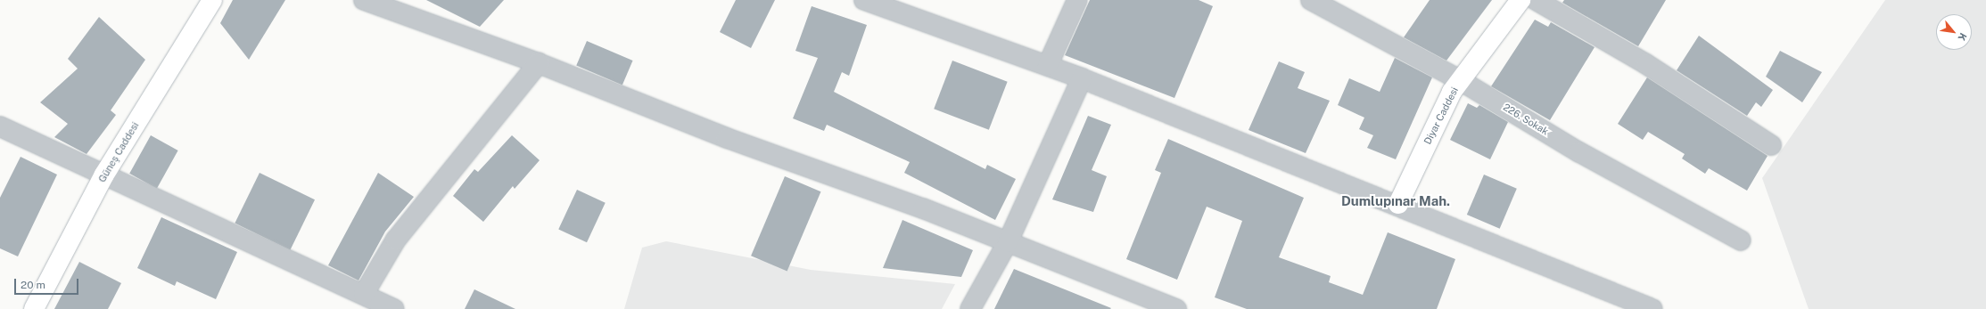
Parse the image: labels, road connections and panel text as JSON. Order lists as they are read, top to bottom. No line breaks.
{"streets":{"street":["Diyar Caddesi","226. Sokak","Güneş Caddesi"]},"crossings":[["Diyar Caddesi","226. Sokak"]],"districts":["Dumlupınar Mah."],"scale_bar":"20 m","north":"bottom right"}
